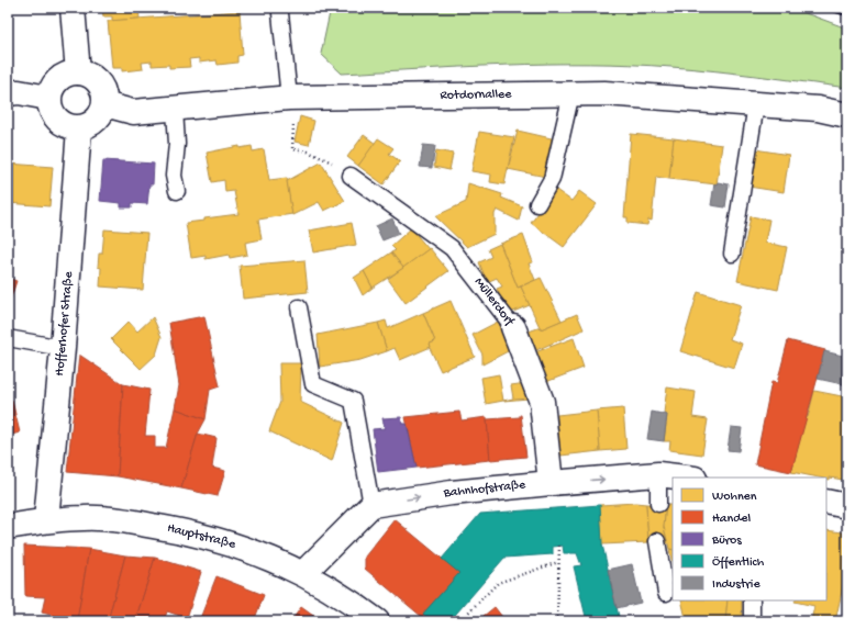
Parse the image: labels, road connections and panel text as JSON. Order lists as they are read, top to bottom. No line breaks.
{"streets":{"street":["Rotdornallee","Müllerdorf","Hofferhofer Straße","Bahnhofstraße","Hauptstraße"]},"crossings":[["Rotdornallee","Hofferhofer Straße"],["Müllerdorf","Bahnhofstraße"],["Hofferhofer Straße","Hauptstraße"]],"one_way":["Bahnhofstraße"],"legend":["Wohnen","Handel","Büros","Öffentlich","Industrie"]}
